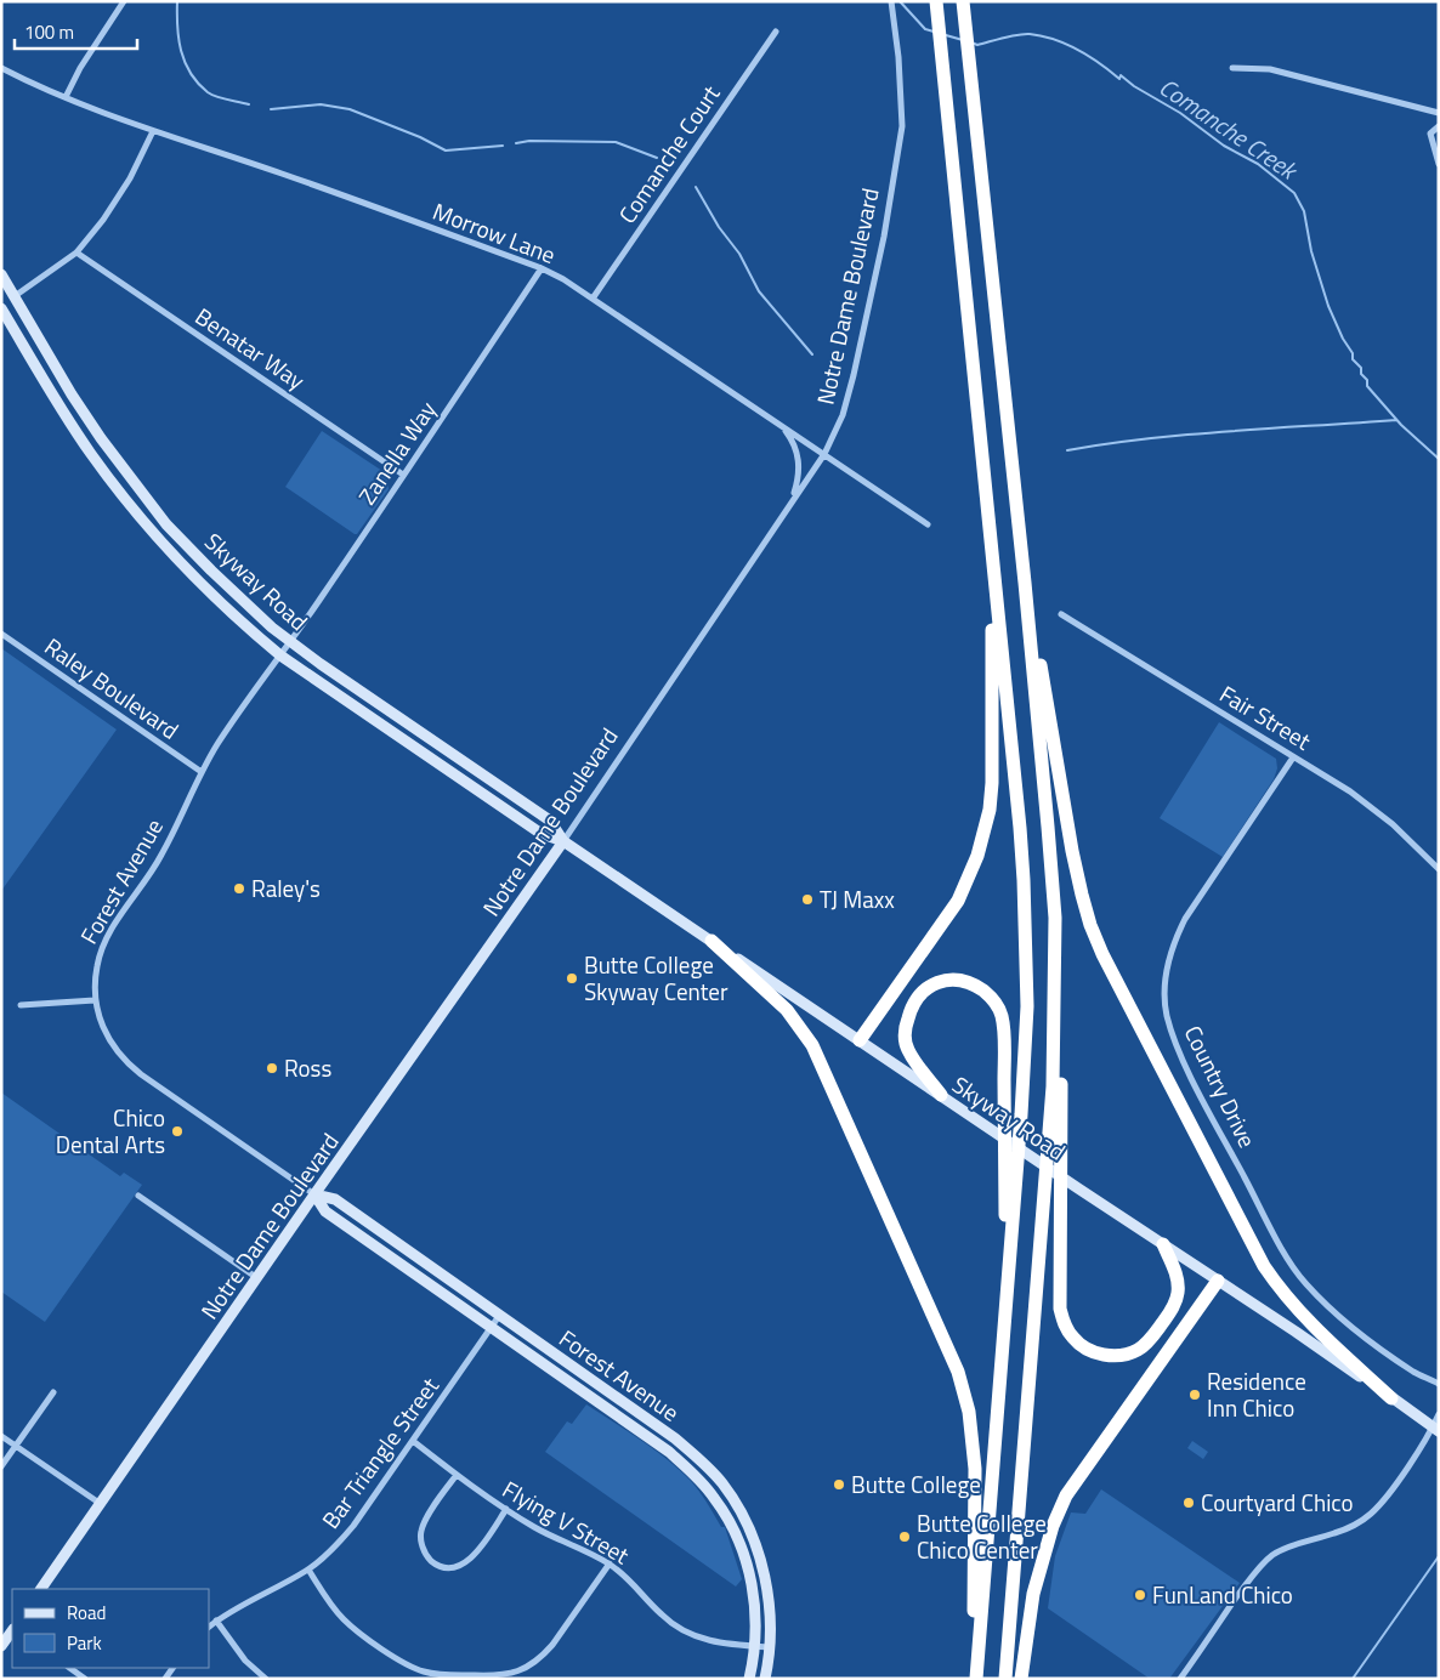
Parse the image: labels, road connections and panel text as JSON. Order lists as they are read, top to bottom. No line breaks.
{"streets":{"main road":["Notre Dame Boulevard","Skyway Road","Forest Avenue"],"street":["Comanche Court","Morrow Lane","Benatar Way","Zanella Way","Raley Boulevard","Fair Street","Country Drive","Bar Triangle Street","Flying V Street"]},"crossings":[["Comanche Court","Morrow Lane"],["Morrow Lane","Notre Dame Boulevard"],["Morrow Lane","Zanella Way"],["Notre Dame Boulevard","Skyway Road"],["Notre Dame Boulevard","Forest Avenue"],["Benatar Way","Zanella Way"],["Zanella Way","Skyway Road"],["Zanella Way","Forest Avenue"],["Skyway Road","Forest Avenue"],["Raley Boulevard","Forest Avenue"],["Fair Street","Country Drive"],["Forest Avenue","Bar Triangle Street"],["Forest Avenue","Flying V Street"],["Bar Triangle Street","Flying V Street"]],"water":["Comanche Creek"],"places":["Raley's","TJ Maxx","Butte College Skyway Center","Ross","Chico Dental Arts","Residence Inn Chico","Butte College","Courtyard Chico","Butte College Chico Center","FunLand Chico"],"legend":["Road","Park"],"scale_bar":"100 m"}
